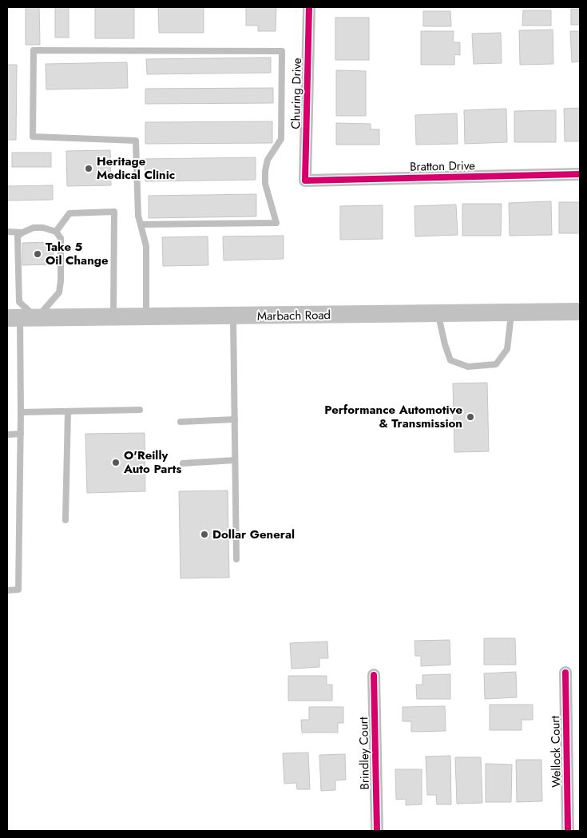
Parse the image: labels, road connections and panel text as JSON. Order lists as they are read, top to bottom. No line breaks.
{"streets":{"main road":["Marbach Road"],"street":["Churing Drive","Bratton Drive","Wellock Court","Brindley Court"]},"crossings":[["Churing Drive","Bratton Drive"]],"places":["Heritage Medical Clinic","Take 5 Oil Change","Performance Automotive & Transmission","O'Reilly Auto Parts","Dollar General"]}
